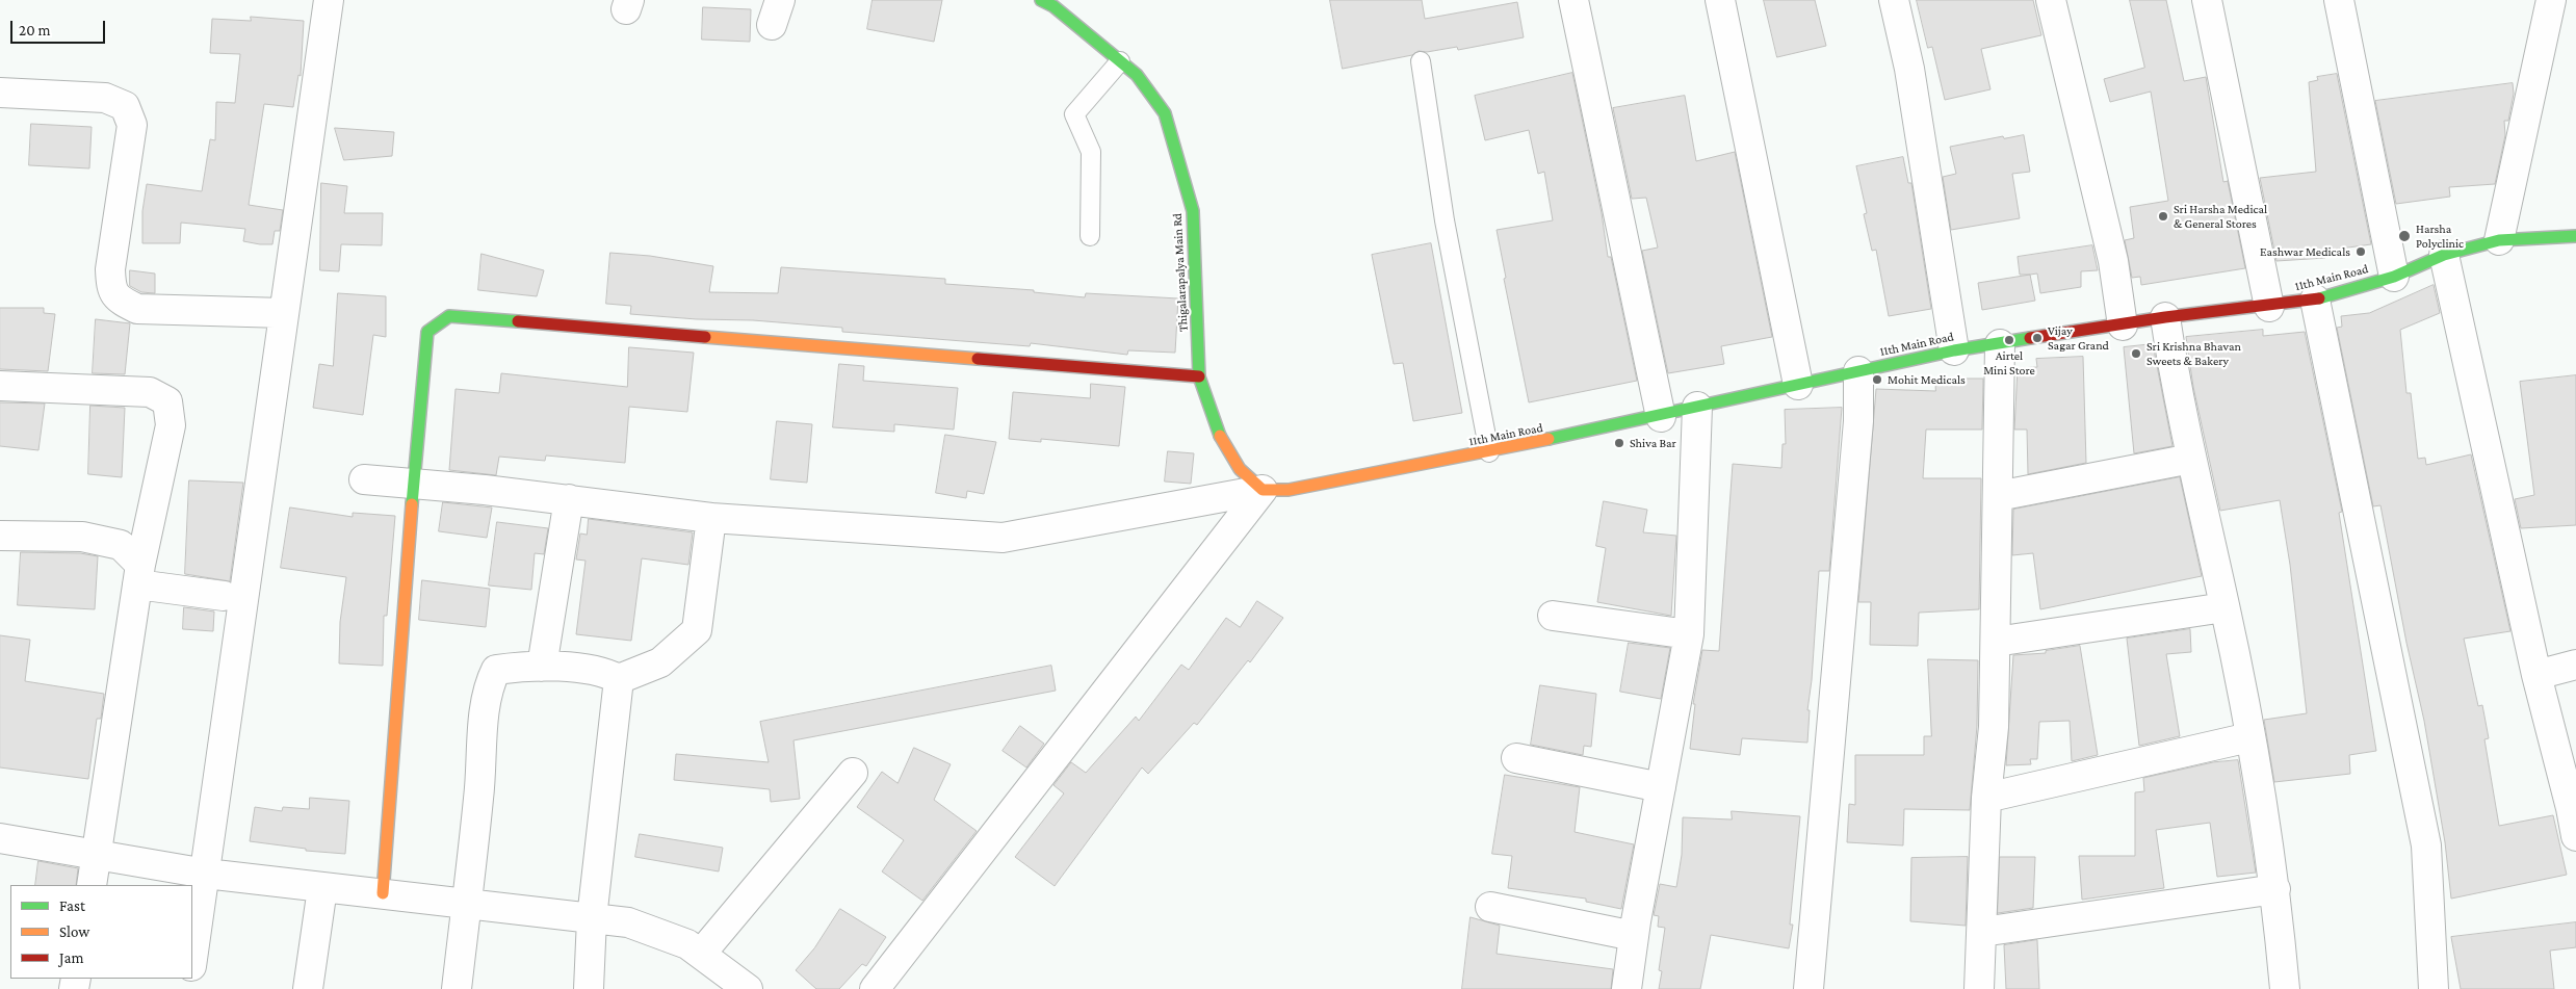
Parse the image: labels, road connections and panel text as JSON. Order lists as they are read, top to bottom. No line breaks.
{"streets":{"street":["Thigalarapalya Main Rd","11th Main Road"]},"crossings":[["Thigalarapalya Main Rd","11th Main Road"]],"places":["Sri Harsha Medical & General Stores","Harsha Polyclinic","Eashwar Medicals","Vijay Sagar Grand","Airtel Mini Store","Sri Krishna Bhavan Sweets & Bakery","Mohit Medicals","Shiva Bar"],"legend":["Fast","Slow","Jam"],"scale_bar":"20 m"}
